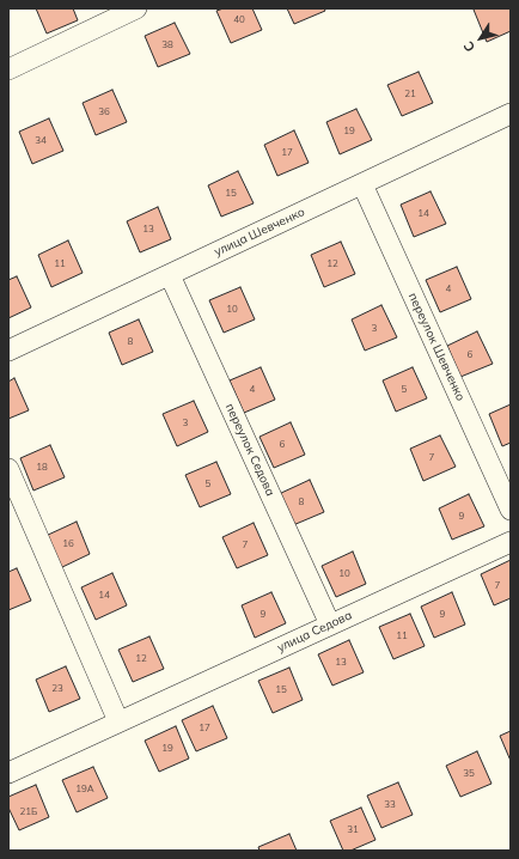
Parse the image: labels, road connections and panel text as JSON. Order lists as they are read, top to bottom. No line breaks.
{"streets":{"street":["улица Шевченко","переулок Шевченко","переулок Седова","улица Седова"]},"crossings":[["улица Шевченко","переулок Шевченко"],["улица Шевченко","переулок Седова"],["переулок Седова","улица Седова"]],"house_numbers":["40","38","21","36","19","34","17","15","14","13","11","12","4","10","3","8","6","4","5","3","6","7","18","5","8","9","16","7","10","7","14","9","9","11","12","13","23","15","17","19","35","19А","33","21Б","31"],"north":"bottom left"}
